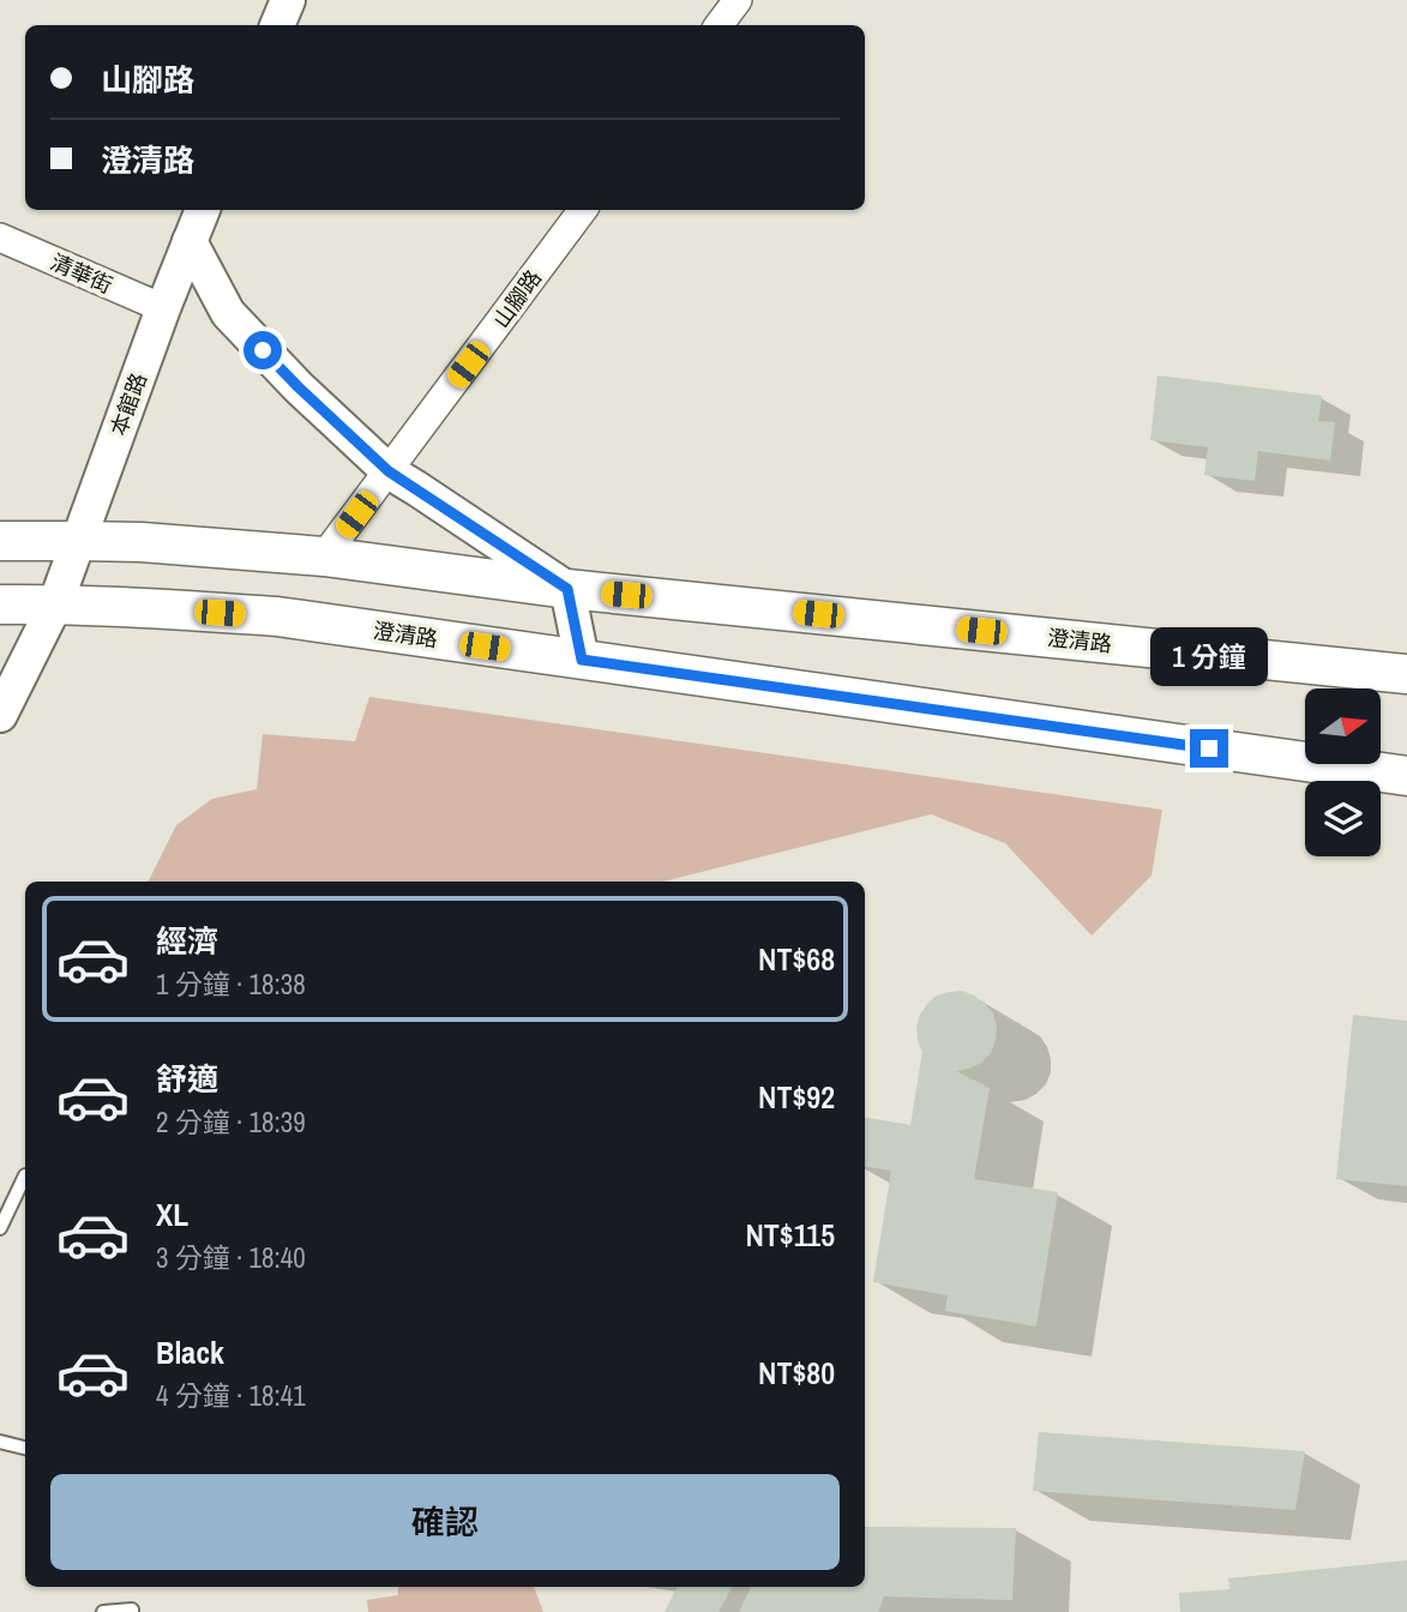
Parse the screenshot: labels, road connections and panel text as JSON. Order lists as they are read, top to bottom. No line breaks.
{"streets":{"main road":["澄清路"],"street":["清華街","山腳路","本館路"]},"crossings":[["清華街","本館路"],["山腳路","澄清路"],["本館路","澄清路"]],"north":"right","page":{"banner":["山腳路","澄清路"],"bubble":"1 分鐘","list":[{"name":"經濟","note":"1 分鐘 · 18:38","value":"NT$68"},{"name":"舒適","note":"2 分鐘 · 18:39","value":"NT$92"},{"name":"XL","note":"3 分鐘 · 18:40","value":"NT$115"},{"name":"Black","note":"4 分鐘 · 18:41","value":"NT$80"}],"buttons":"確認"}}
